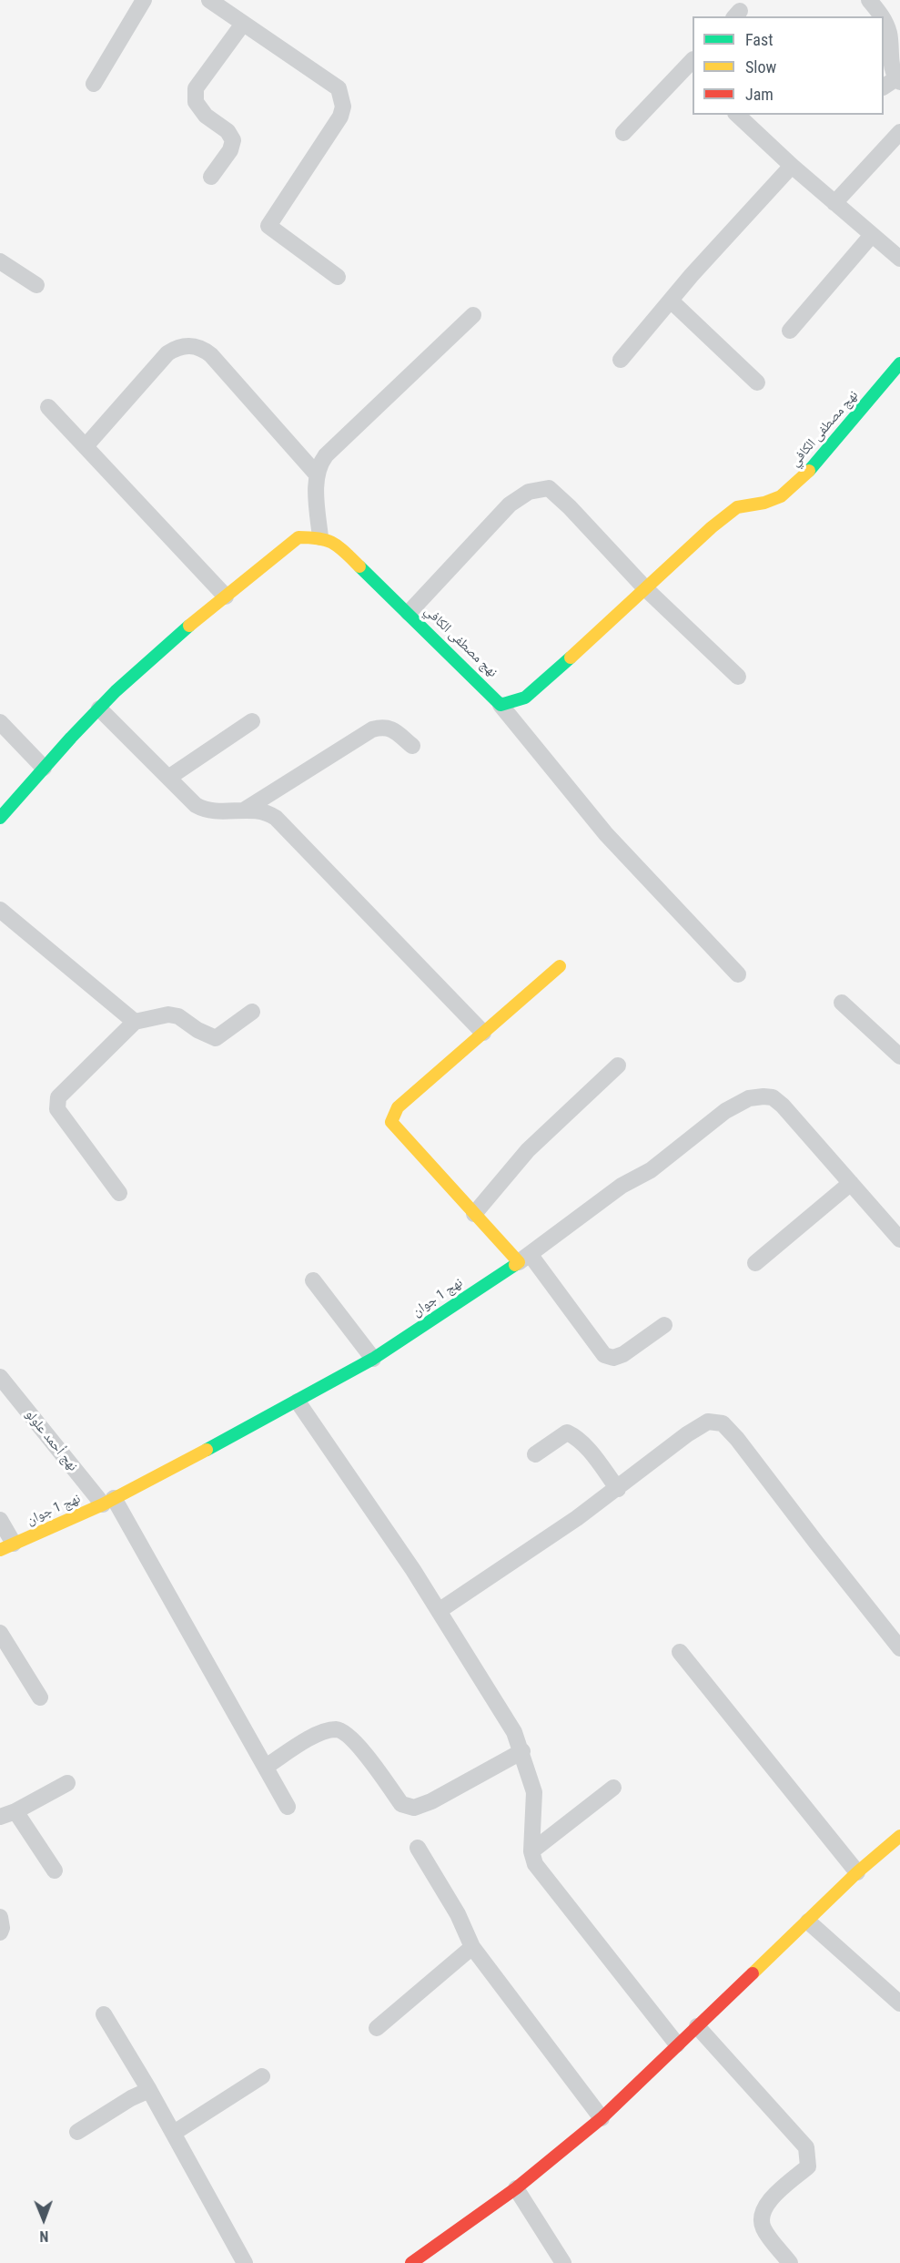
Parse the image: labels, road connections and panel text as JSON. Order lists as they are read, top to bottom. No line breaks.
{"streets":{"street":["نهج مصطفى الكافي","نهج 1 جوان","نهج أحمد علولو"]},"crossings":[["نهج 1 جوان","نهج أحمد علولو"]],"legend":["Fast","Slow","Jam"],"north":"bottom"}
